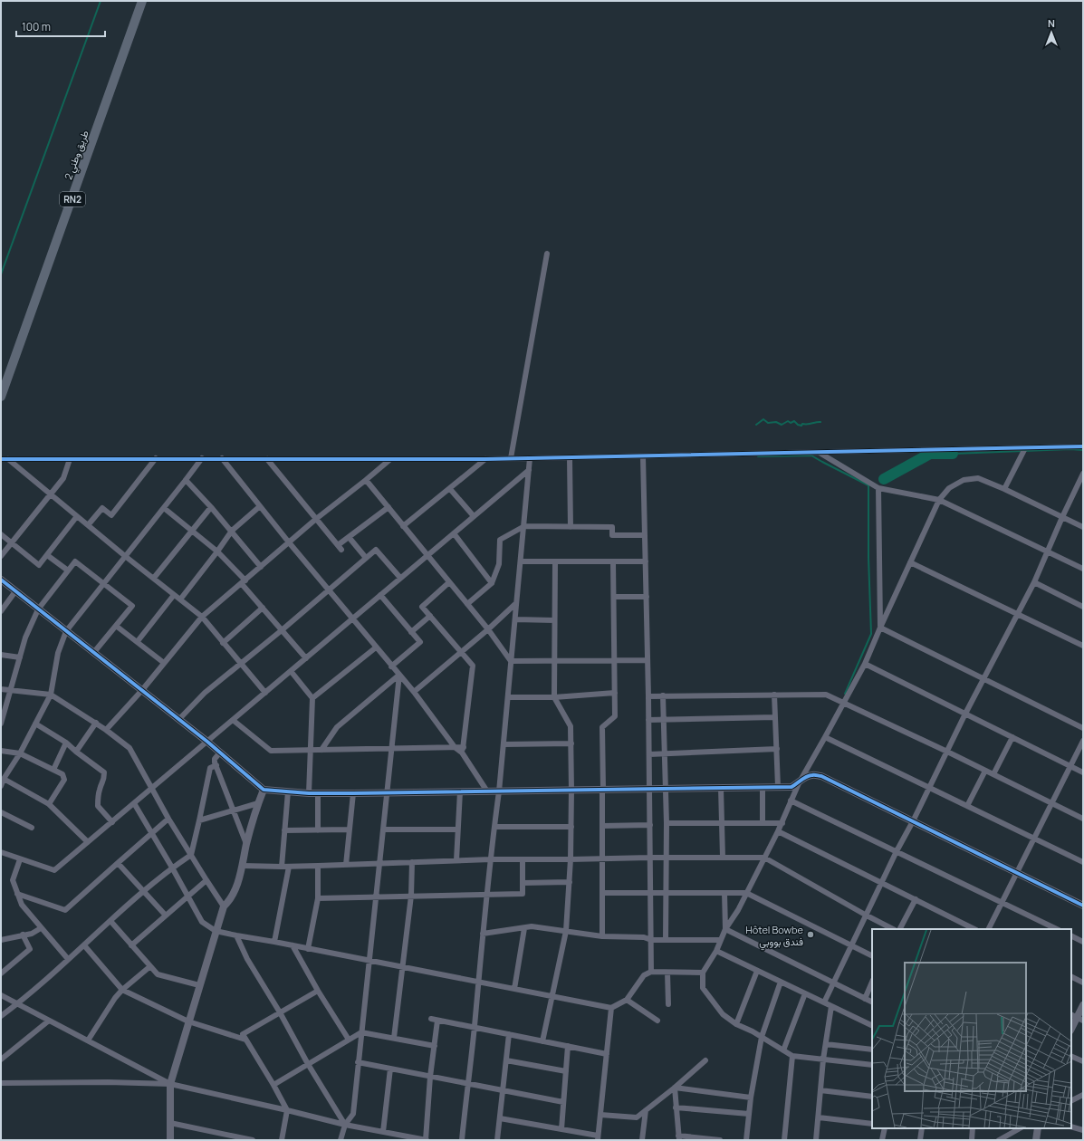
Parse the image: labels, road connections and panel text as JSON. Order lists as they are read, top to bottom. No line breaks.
{"streets":{"highway":["طريق وطني 2","RN2"]},"places":["Hôtel Bowbe فندق بووبي"],"scale_bar":"100 m","north":"top"}
